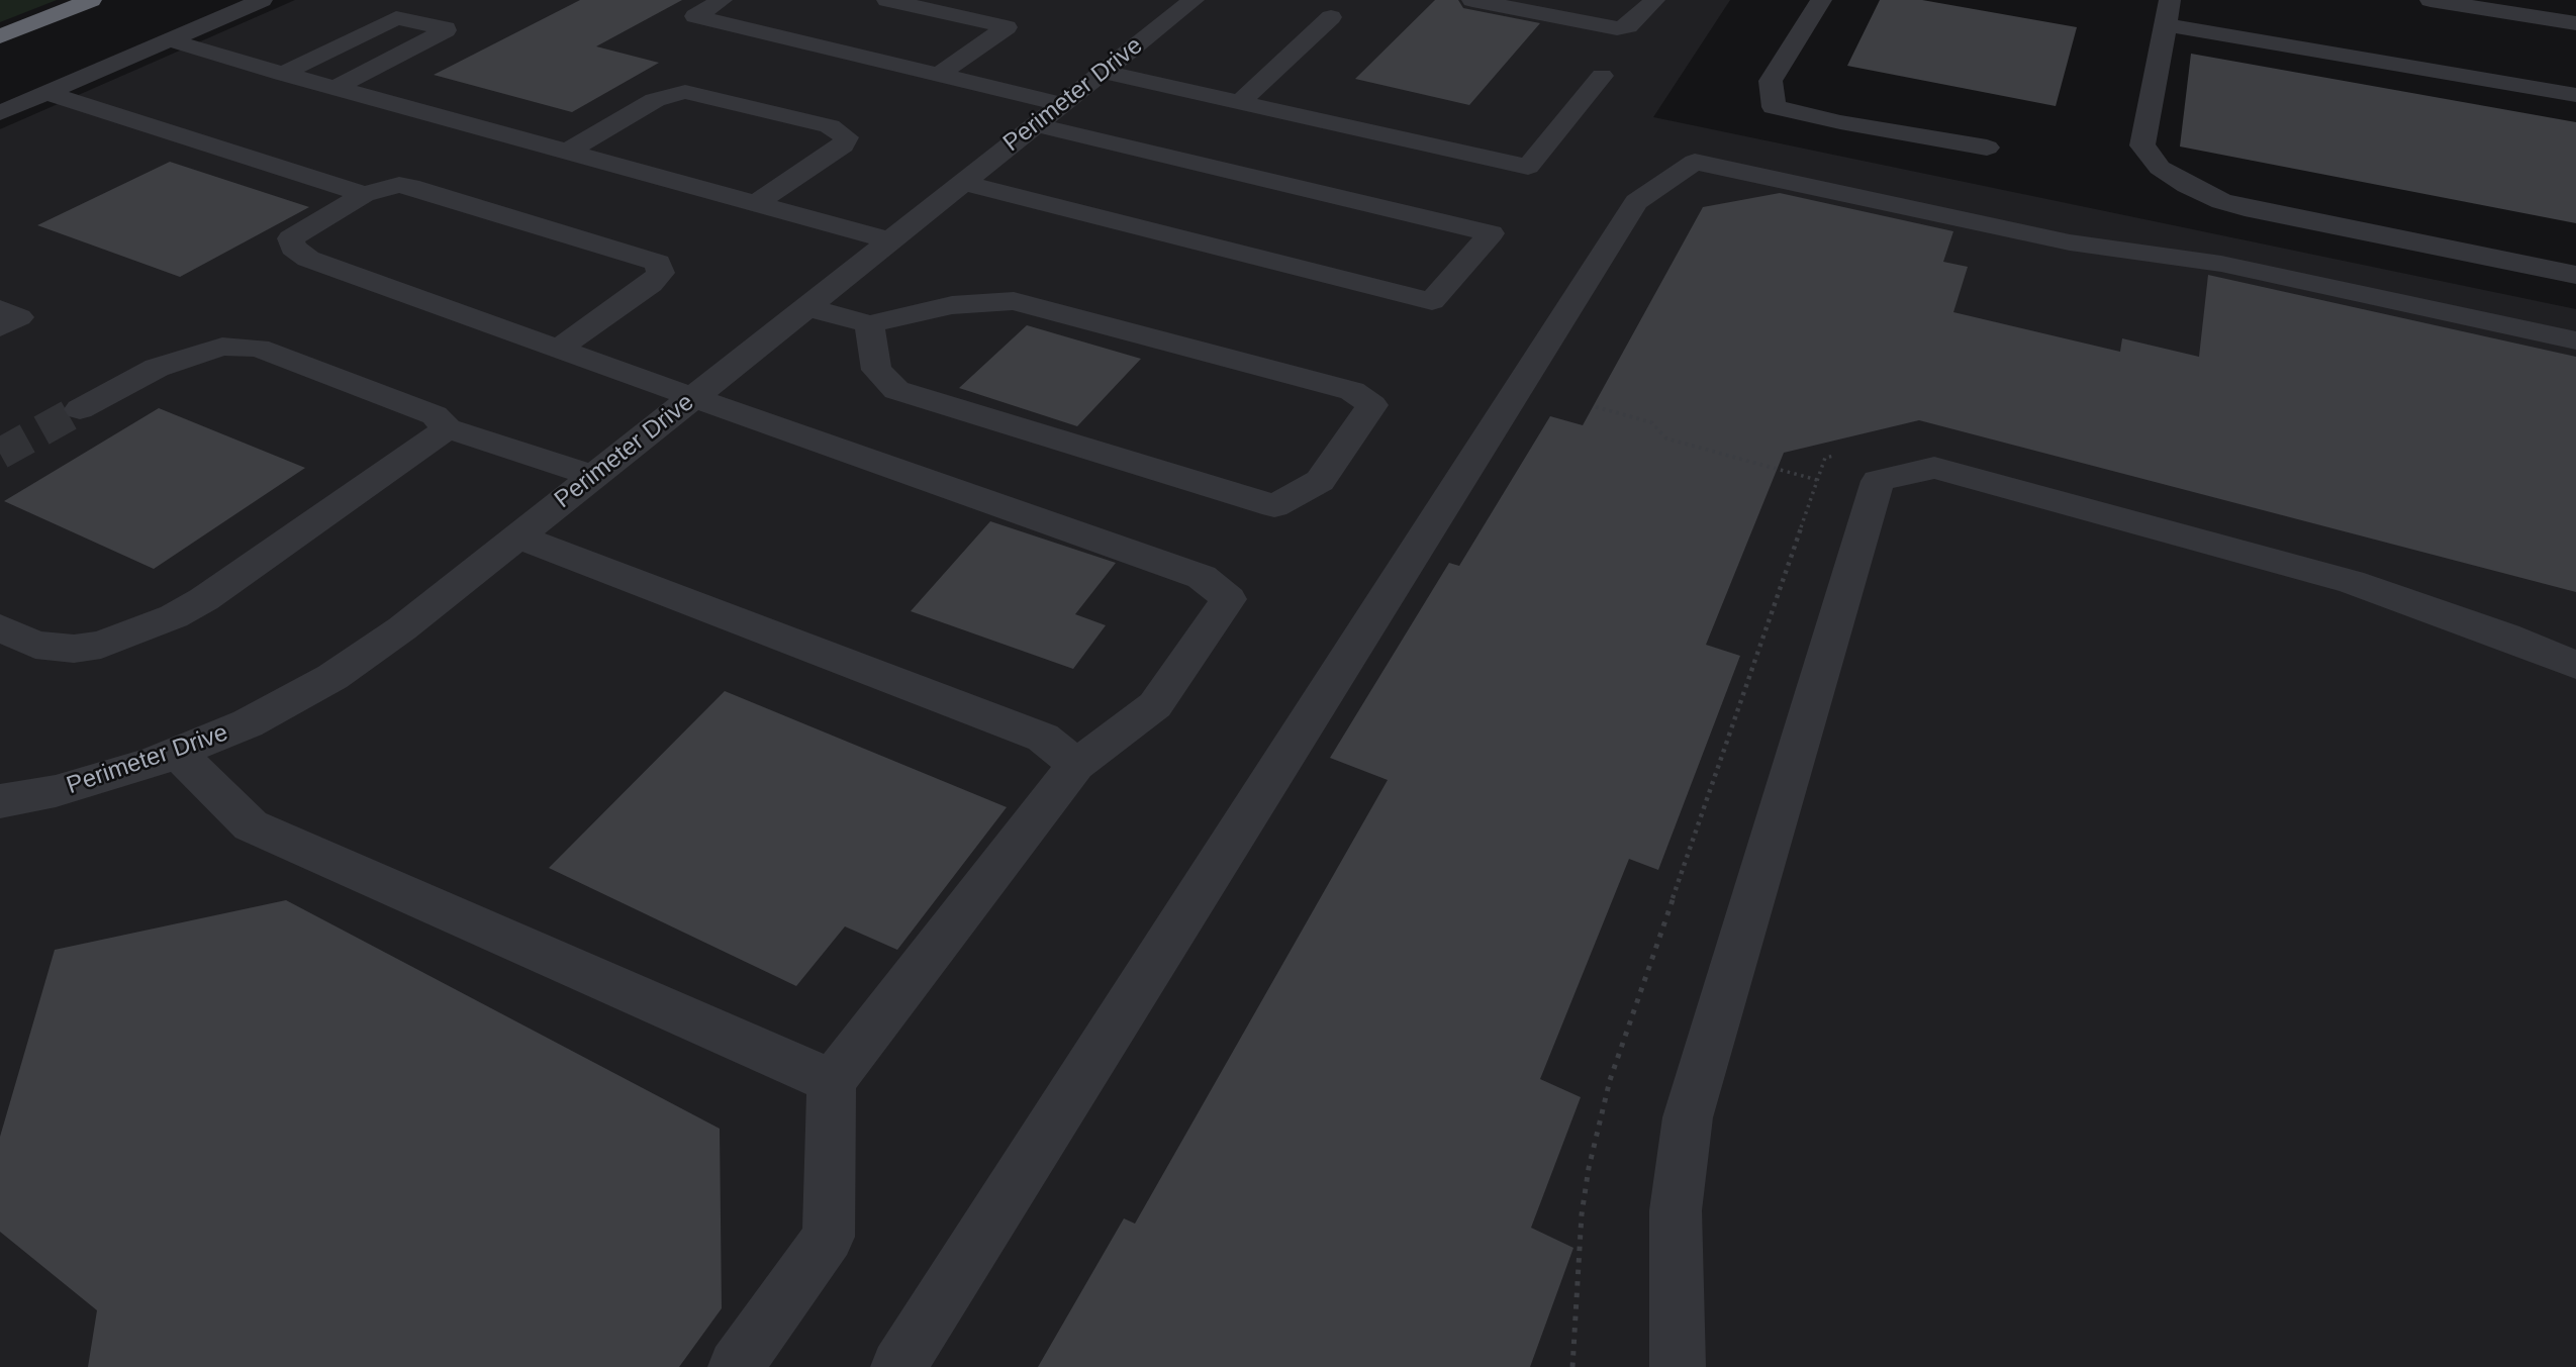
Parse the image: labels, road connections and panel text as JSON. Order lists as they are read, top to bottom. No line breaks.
{"streets":{"street":["Perimeter Drive"]}}
